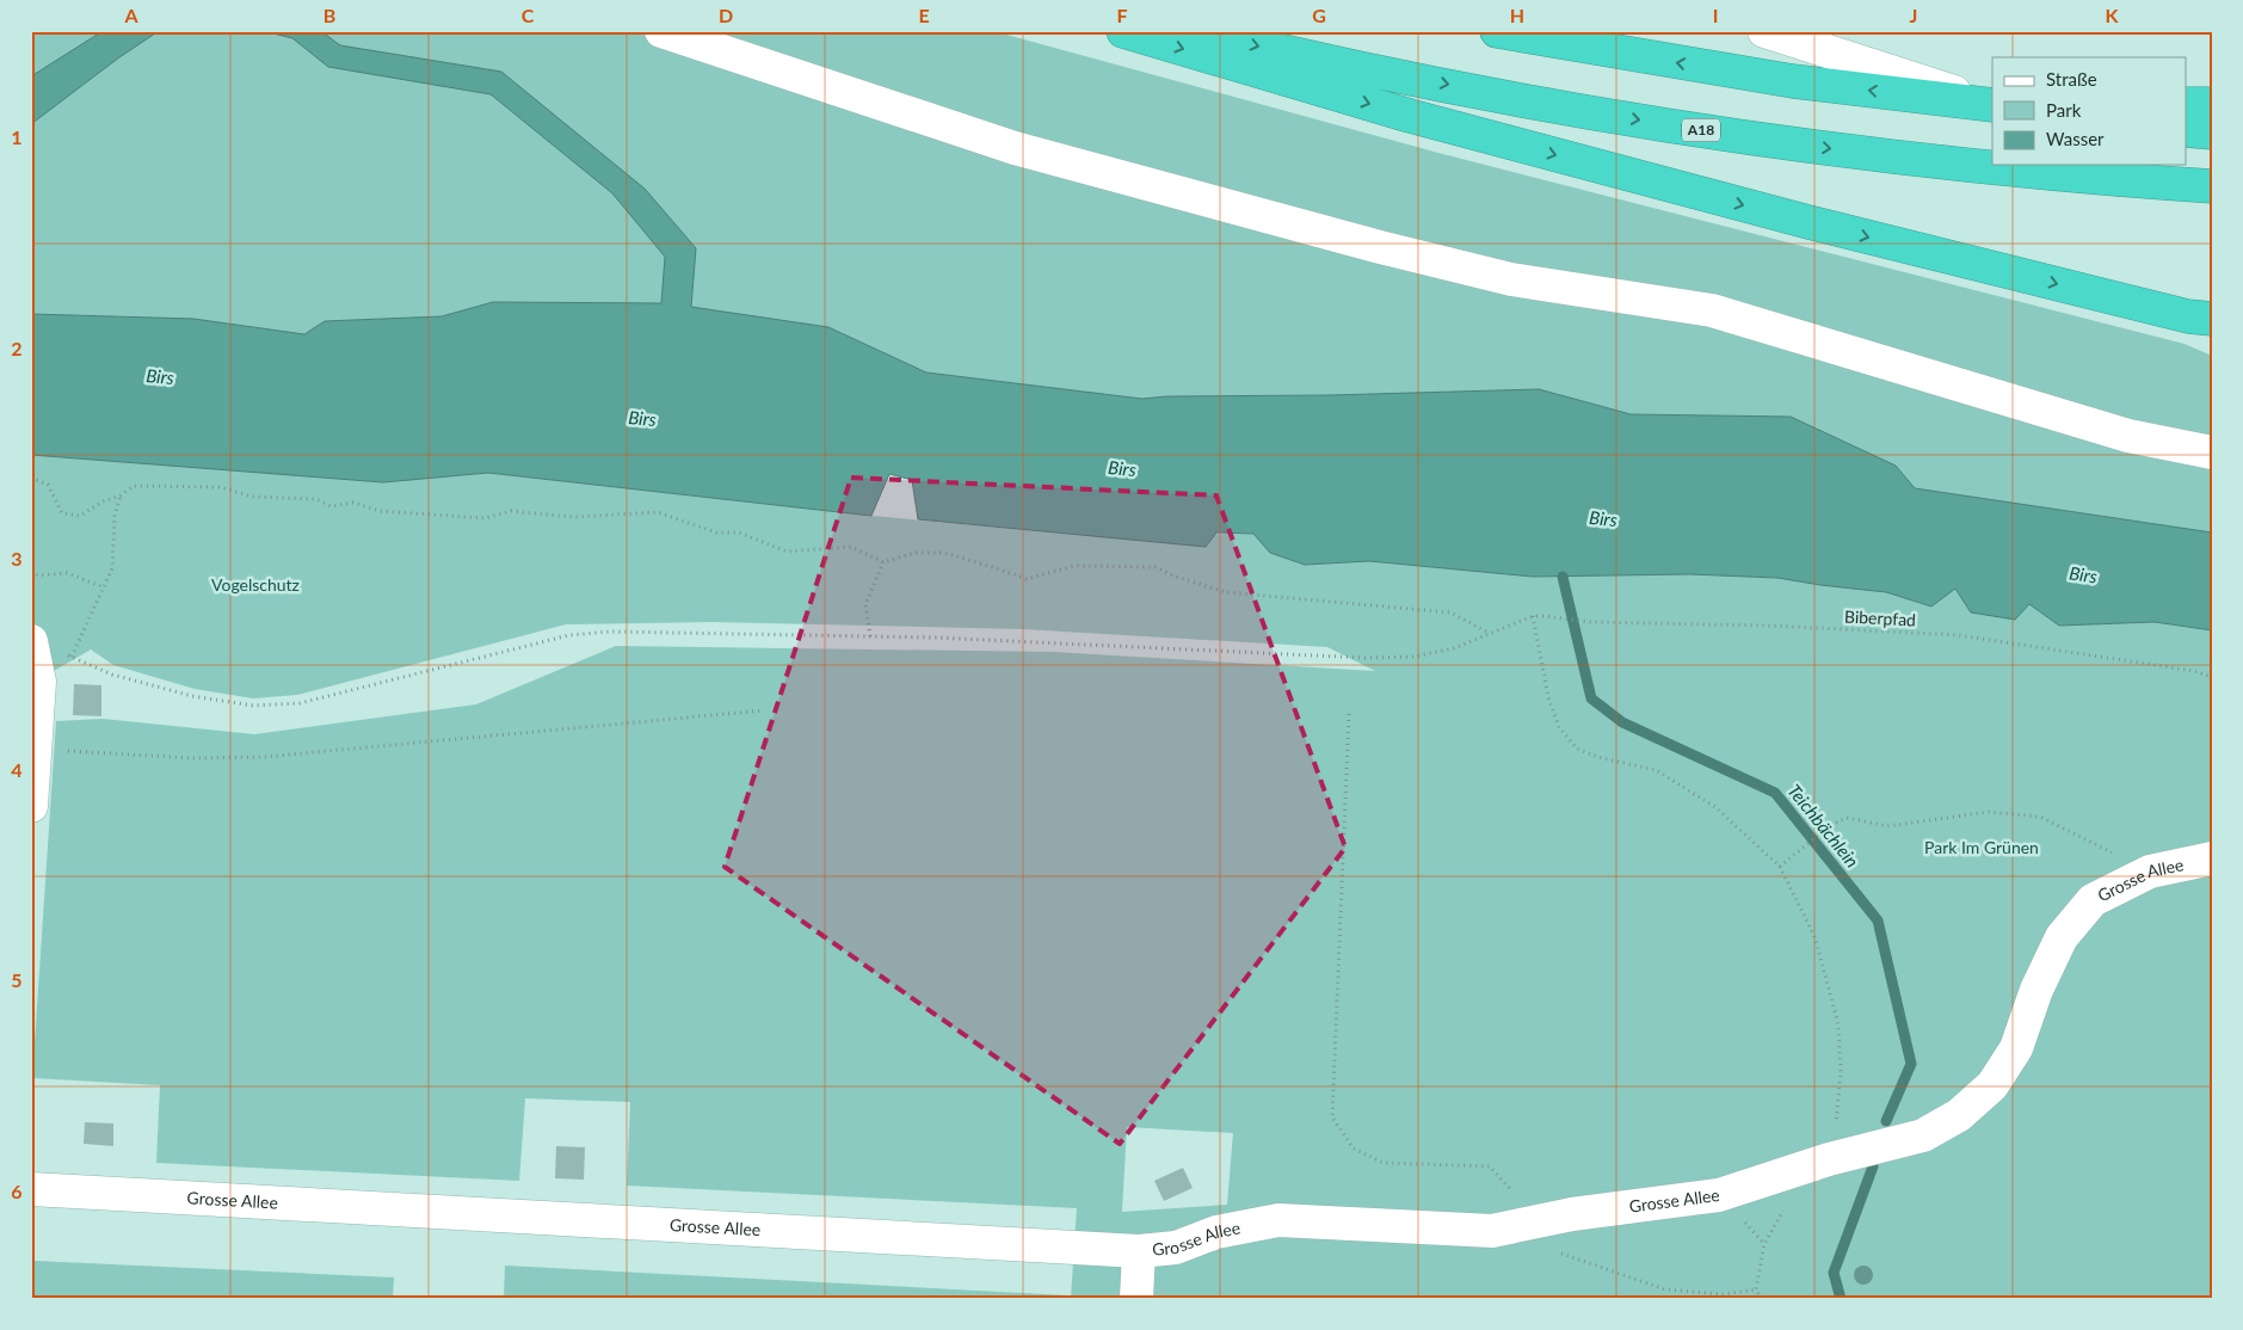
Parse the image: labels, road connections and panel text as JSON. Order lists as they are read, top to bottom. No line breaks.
{"streets":{"highway":["A18"],"lane":["Grosse Allee"],"path":["Biberpfad"]},"water":["Birs","Teichbächlein"],"parks":["Vogelschutz","Park Im Grünen"],"legend":["Straße","Park","Wasser"],"grid":{"columns":["A","B","C","D","E","F","G","H","I","J","K"],"rows":["1","2","3","4","5","6"]}}
